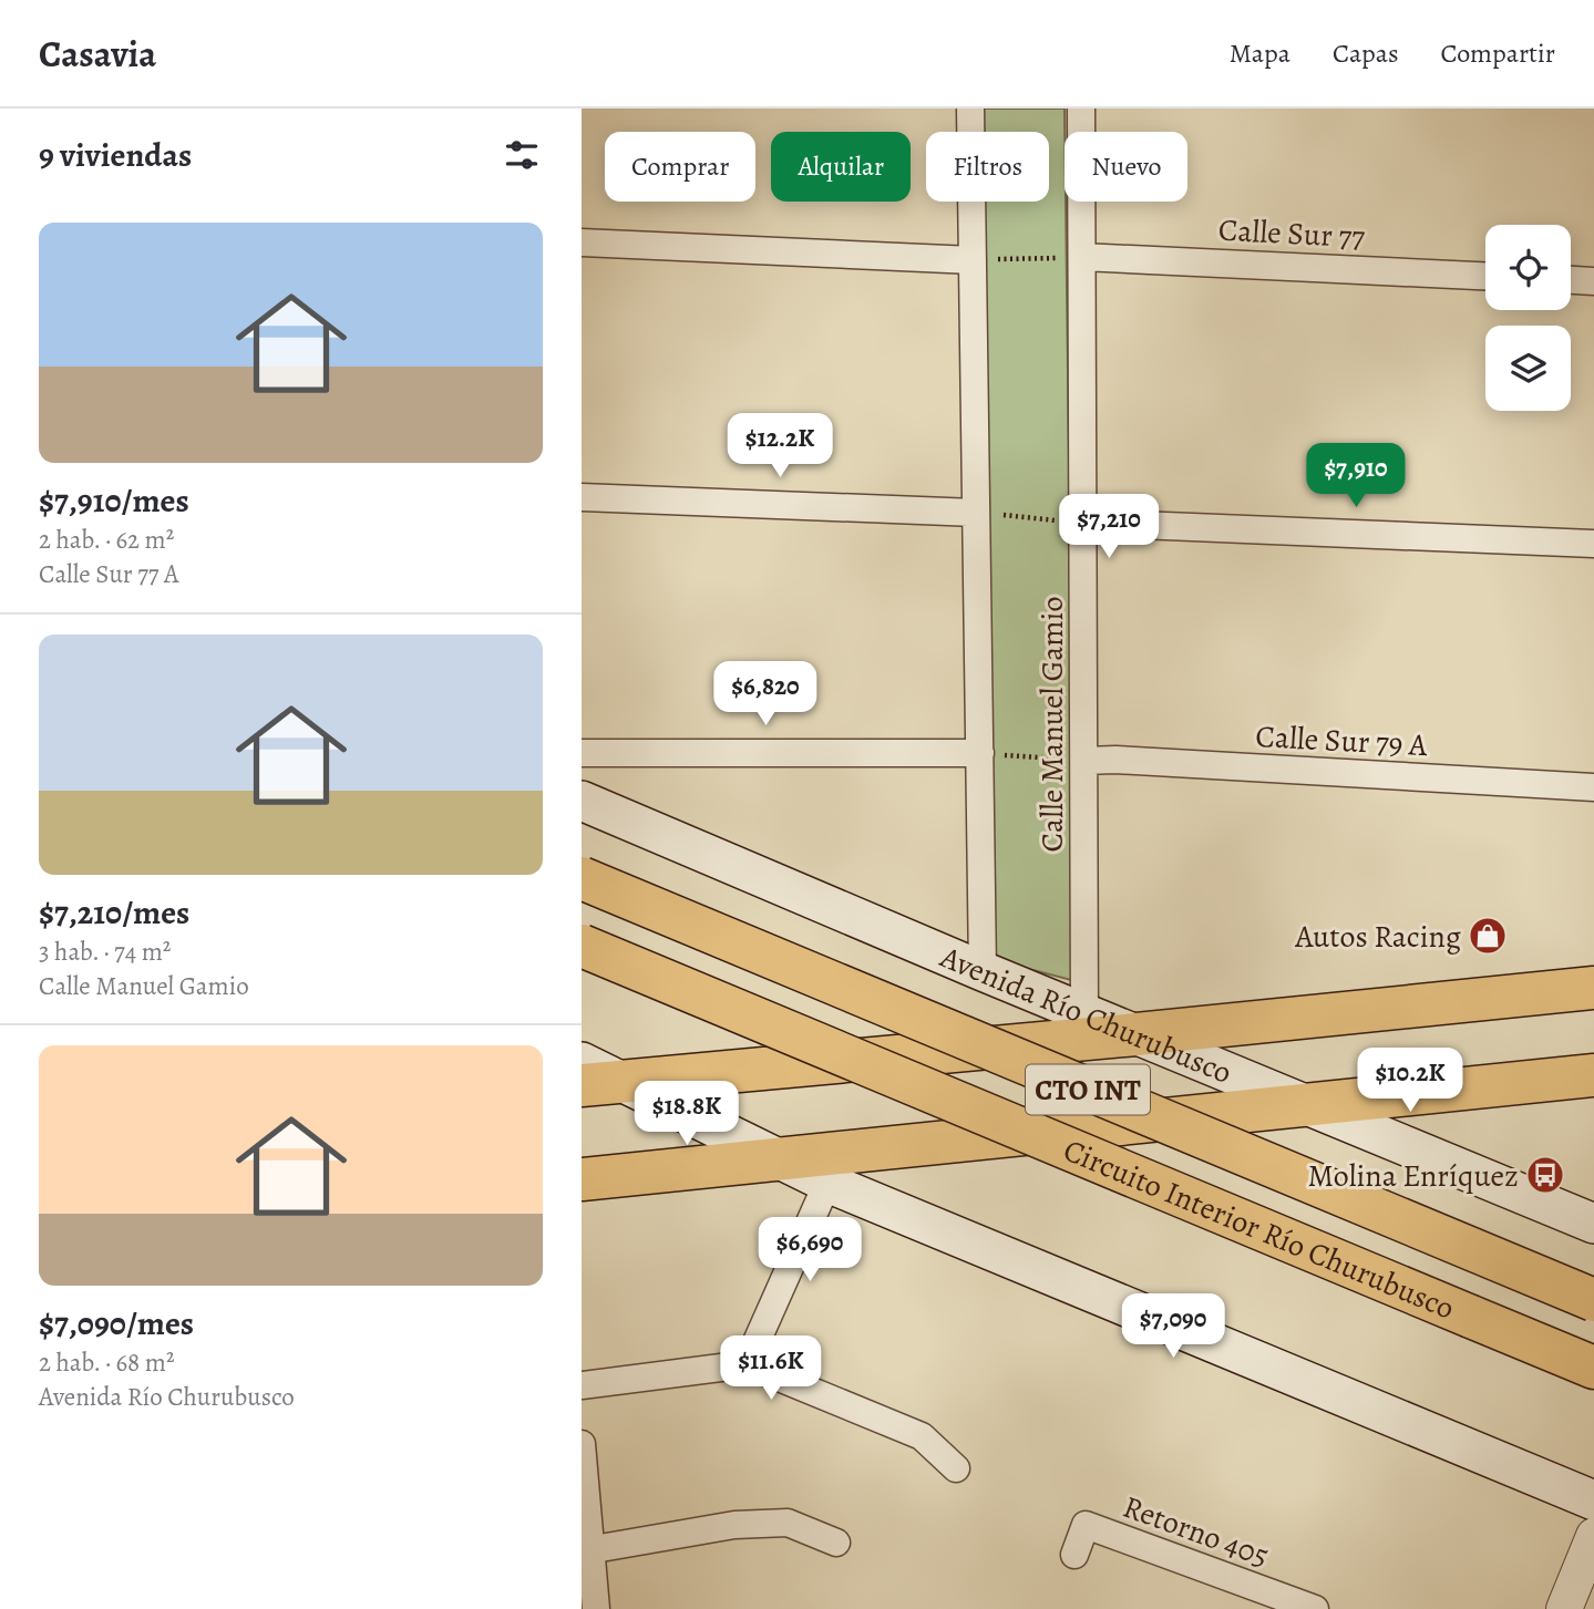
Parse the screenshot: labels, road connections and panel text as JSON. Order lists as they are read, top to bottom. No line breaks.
{"streets":{"main road":["Avenida Río Churubusco","CTO INT","Circuito Interior Río Churubusco"],"street":["Calle Sur 77","Calle Manuel Gamio","Calle Sur 79 A","Retorno 405"]},"crossings":[["Calle Sur 77","Calle Manuel Gamio"],["Calle Manuel Gamio","Calle Sur 79 A"],["Calle Manuel Gamio","Avenida Río Churubusco"]],"places":{"shop":["Autos Racing"],"bus stop":["Molina Enríquez"]},"page":{"header":"Casavia","nav":["Mapa","Capas","Compartir"],"heading":"9 viviendas","chip":["Comprar","Alquilar","Filtros","Nuevo"],"list":[{"name":"$7,910/mes","note":"2 hab. · 62 m² · Calle Sur 77 A"},{"name":"$7,210/mes","note":"3 hab. · 74 m² · Calle Manuel Gamio"},{"name":"$7,090/mes","note":"2 hab. · 68 m² · Avenida Río Churubusco"}],"price":["$12.2K","$7,910","$7,210","$6,820","$10.2K","$18.8K","$6,690","$7,090","$11.6K"]}}
